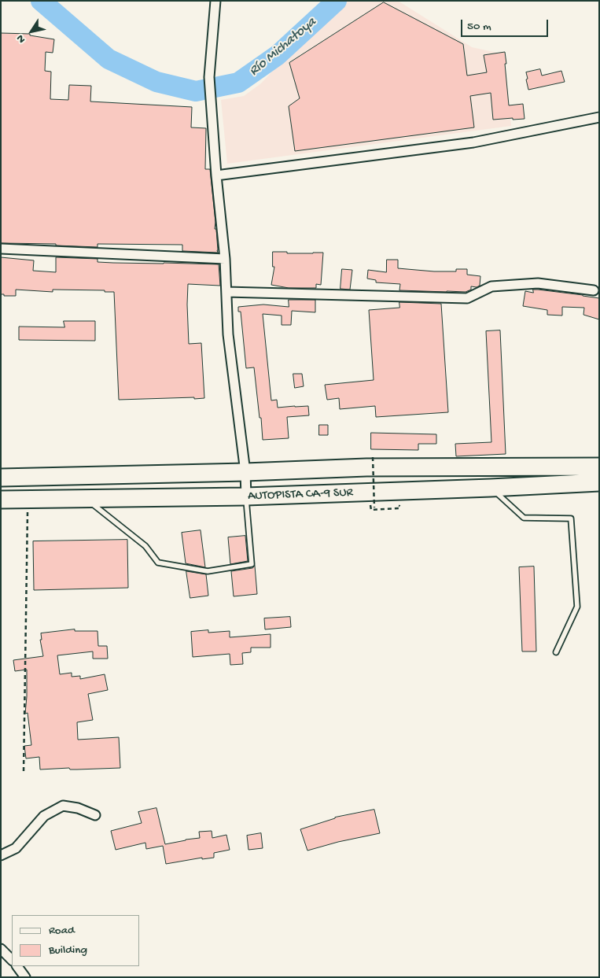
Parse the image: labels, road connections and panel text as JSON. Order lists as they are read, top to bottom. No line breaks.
{"streets":{"highway":["AUTOPISTA CA-9 SUR"]},"water":["Río Michatoya"],"legend":["Road","Building"],"scale_bar":"50 m","north":"bottom left"}
